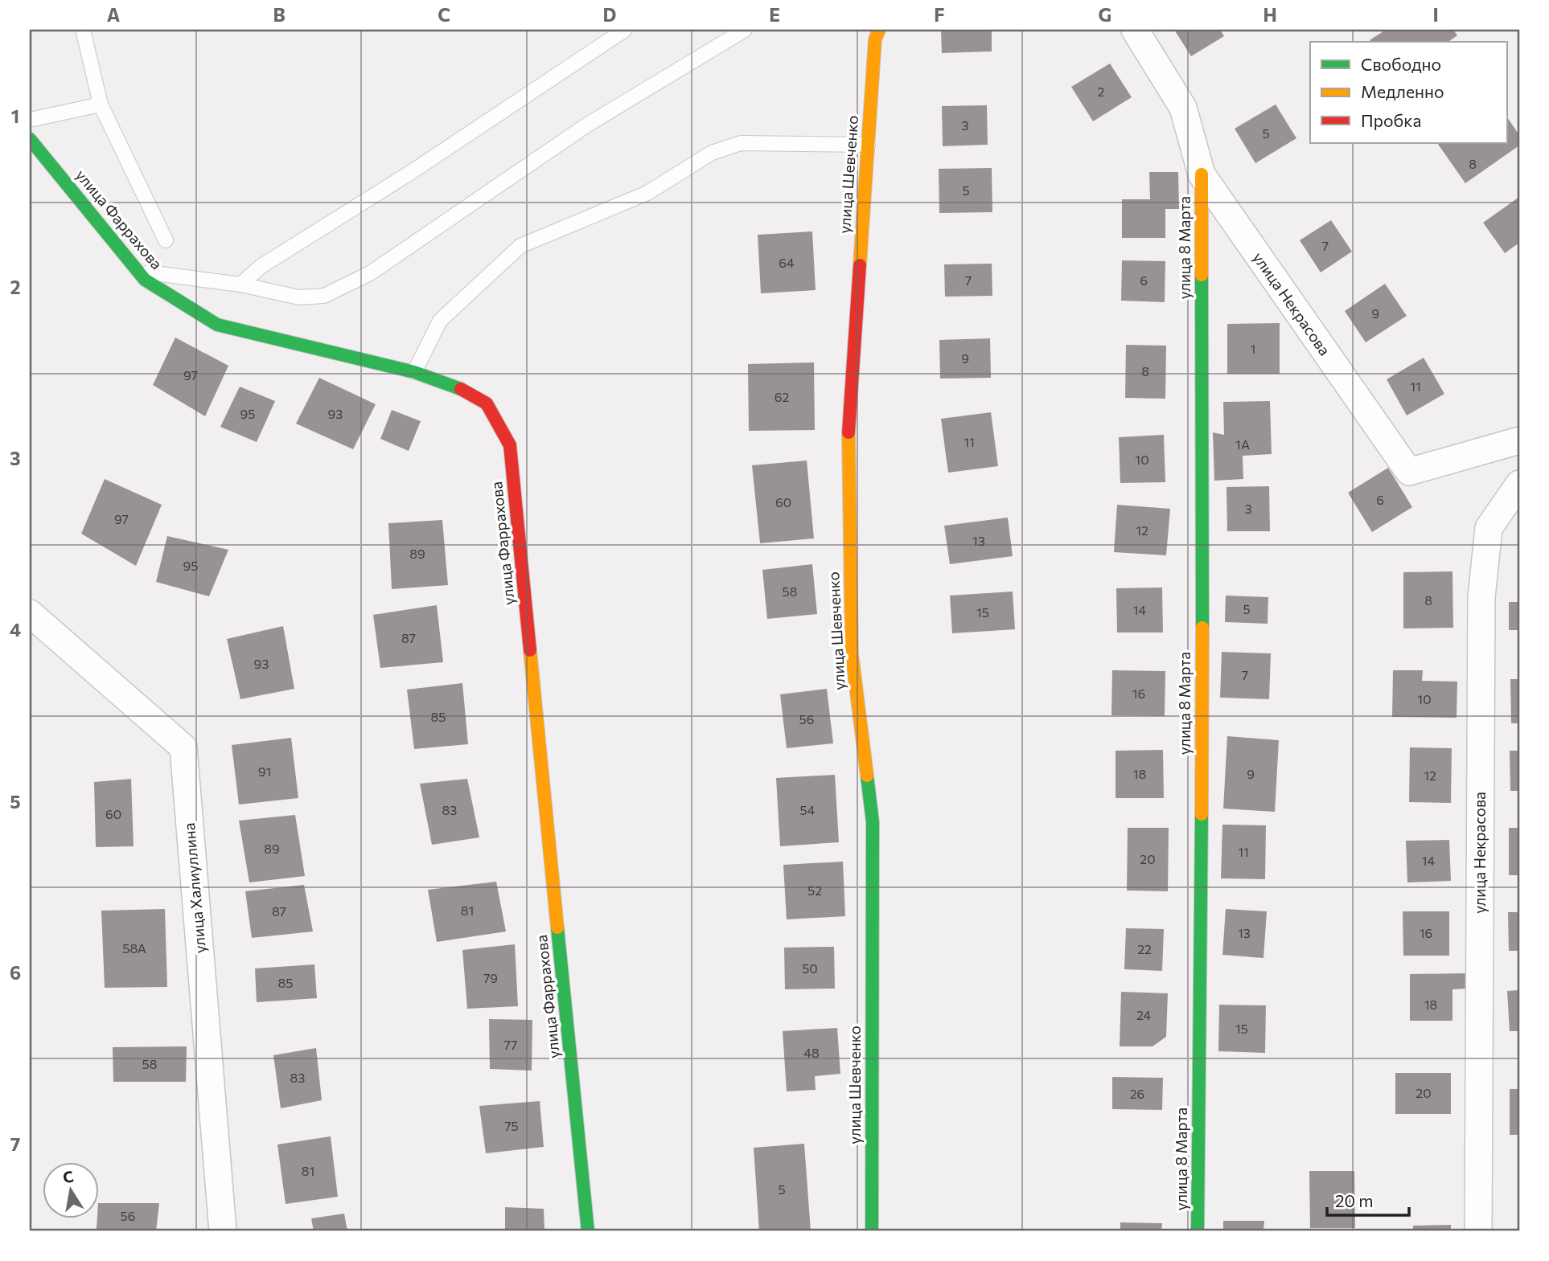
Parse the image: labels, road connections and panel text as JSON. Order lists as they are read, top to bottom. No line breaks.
{"streets":{"street":["улица Шевченко","улица Фаррахова","улица 8 Марта","улица Некрасова","улица Халиуллина"]},"crossings":[["улица 8 Марта","улица Некрасова"]],"house_numbers":["2","3","5","8","5","7","64","7","6","9","1","9","8","97","11","62","95","93","11","1А","10","6","60","3","97","12","13","89","95","58","8","5","14","15","87","93","7","16","10","85","56","91","18","9","12","83","54","60","89","11","20","14","52","81","87","13","16","58А","22","50","79","85","18","24","15","77","48","58","83","20","26","75","81","5","56"],"legend":["Свободно","Медленно","Пробка"],"scale_bar":"20 m","north":"top","grid":{"columns":["A","B","C","D","E","F","G","H","I"],"rows":["1","2","3","4","5","6","7"]}}
